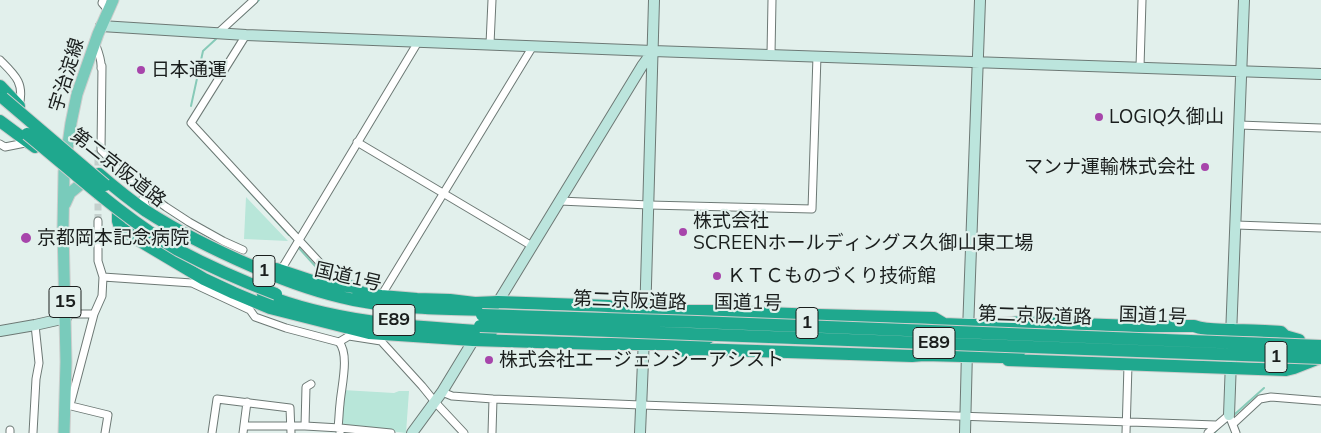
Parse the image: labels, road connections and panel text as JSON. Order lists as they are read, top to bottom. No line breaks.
{"streets":{"highway":["第二京阪道路","1","国道1号","E89"],"main road":["宇治淀線","15"]},"crossings":[["宇治淀線","国道1号"]],"places":["日本通運","LOGIQ久御山","マンナ運輸株式会社","株式会社 SCREENホールディングス久御山東工場","京都岡本記念病院","ＫＴＣものづくり技術館","株式会社エージェンシーアシスト"]}
